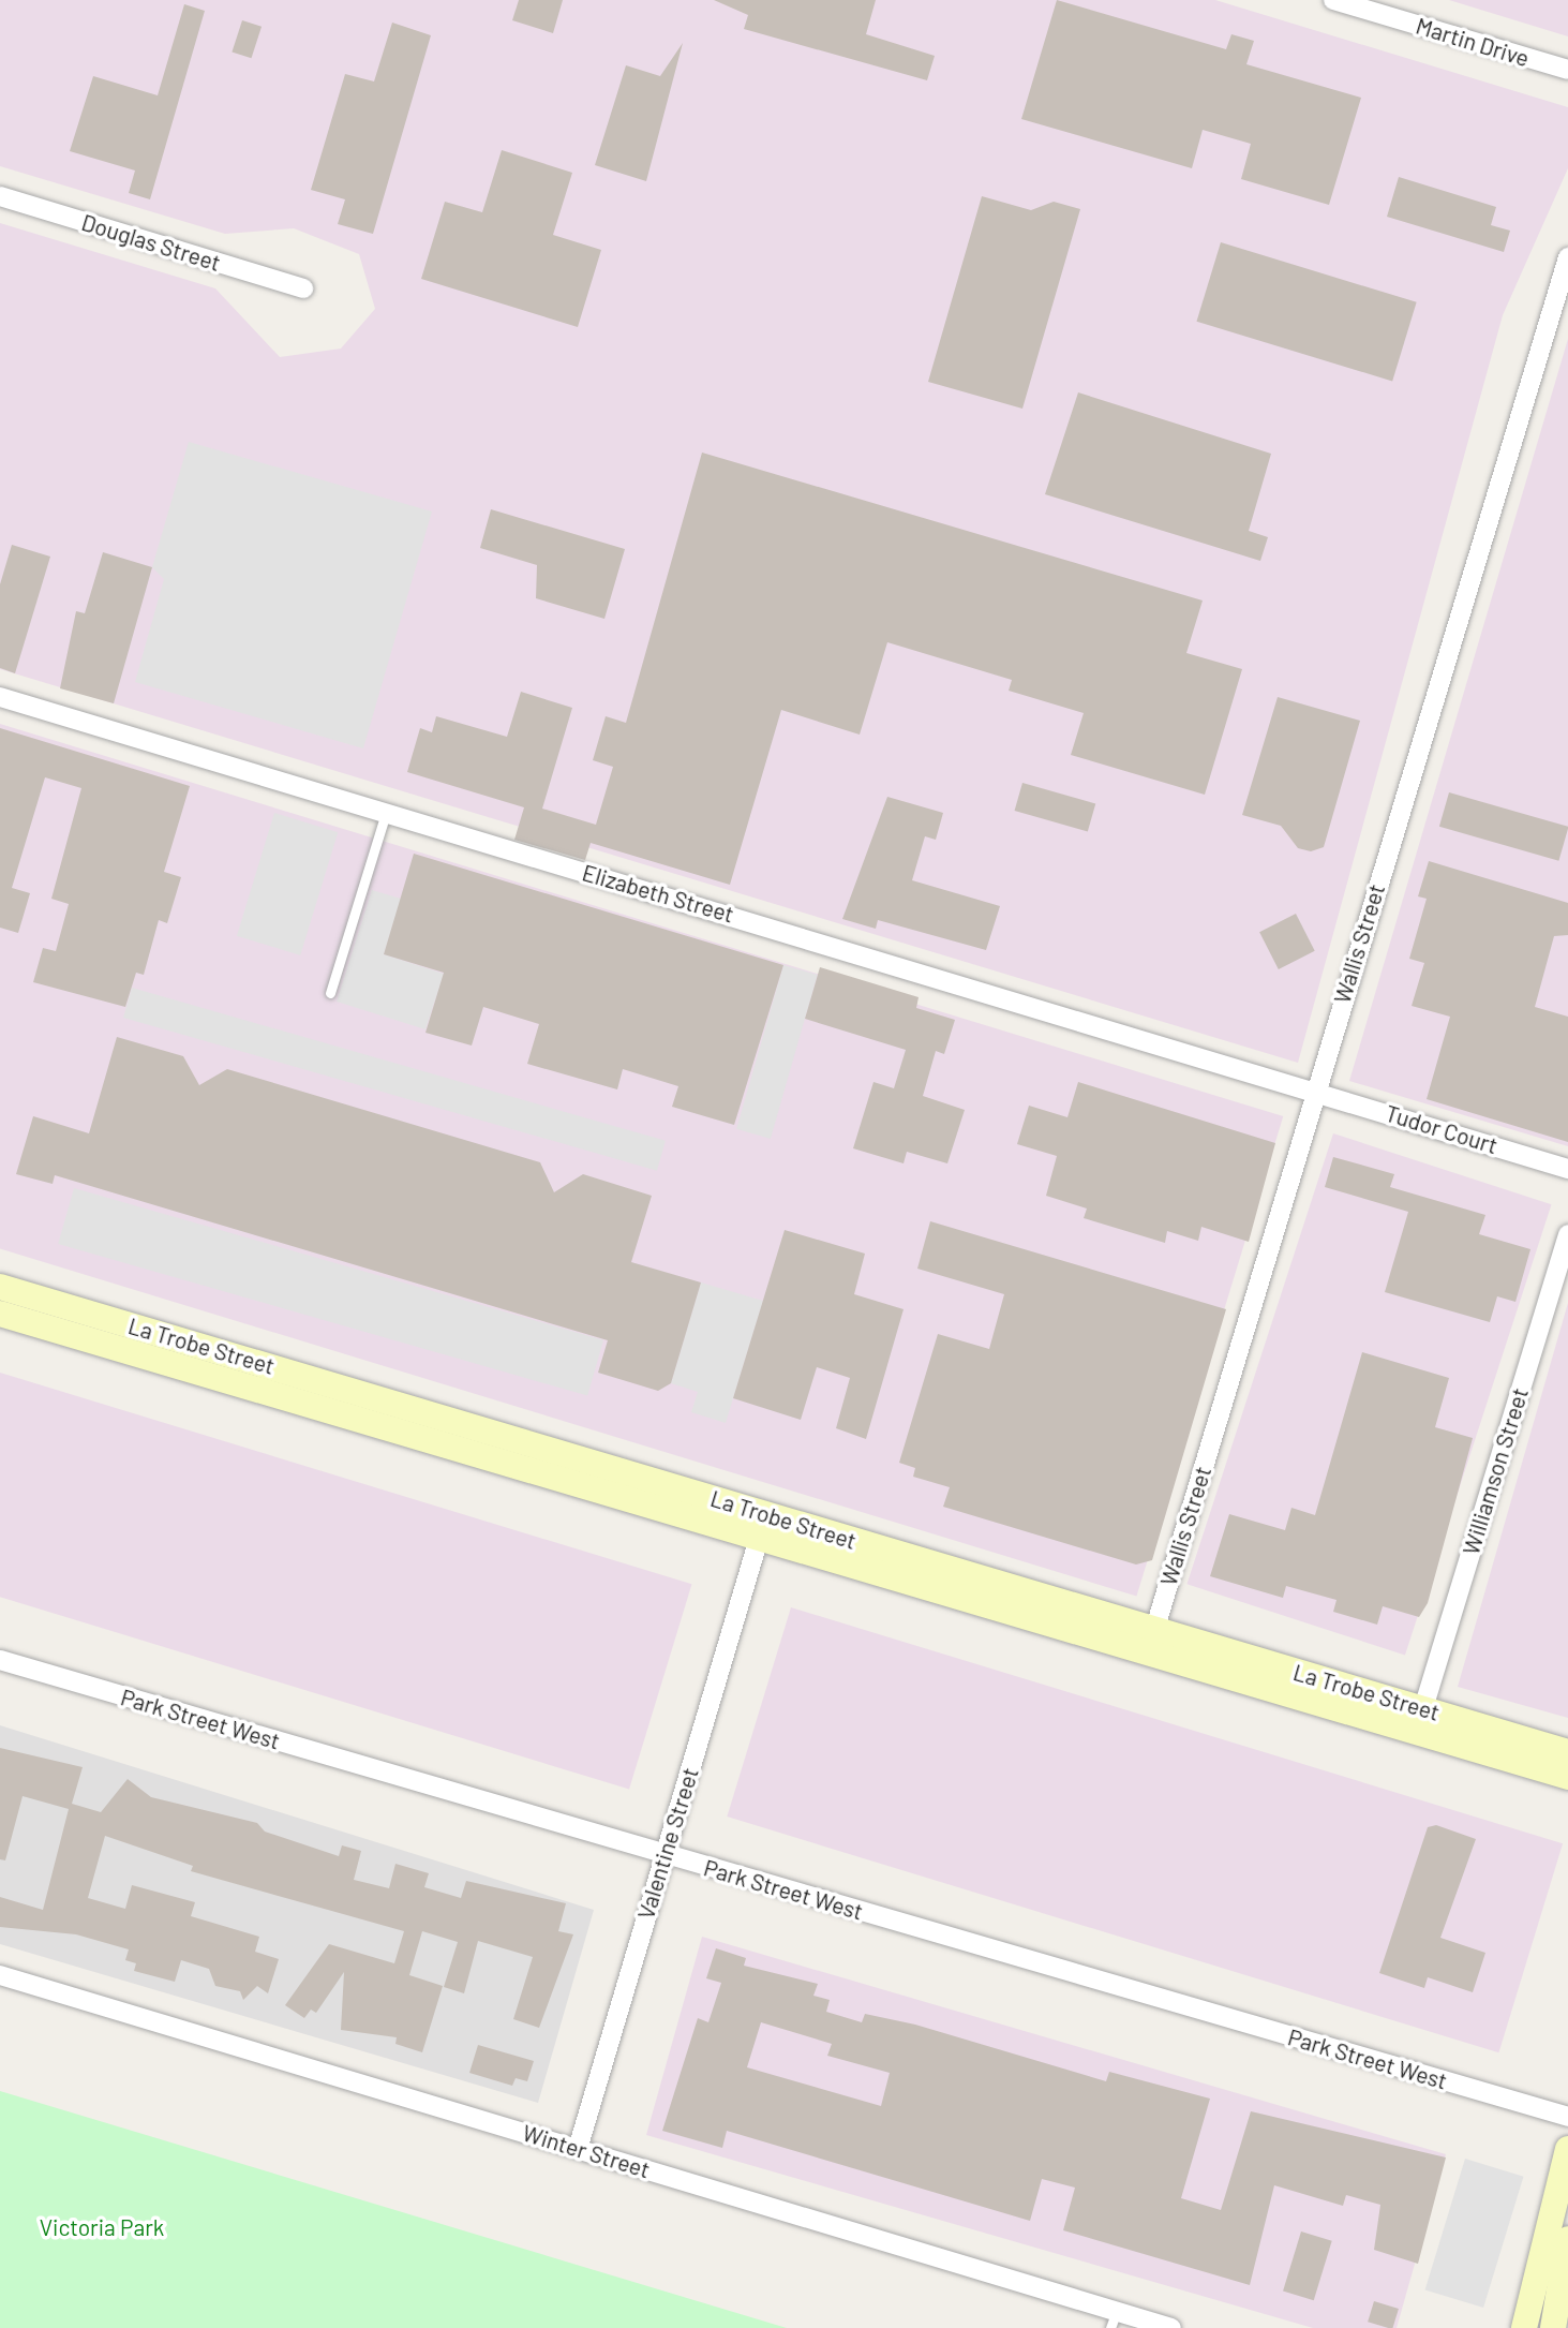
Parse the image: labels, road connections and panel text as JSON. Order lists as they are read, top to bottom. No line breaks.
{"streets":{"main road":["La Trobe Street"],"street":["Martin Drive","Douglas Street","Elizabeth Street","Wallis Street","Tudor Court","Williamson Street","Park Street West","Valentine Street","Winter Street"]},"crossings":[["Elizabeth Street","Wallis Street"],["Elizabeth Street","Tudor Court"],["Wallis Street","Tudor Court"],["Wallis Street","La Trobe Street"],["La Trobe Street","Williamson Street"],["La Trobe Street","Valentine Street"],["Park Street West","Valentine Street"],["Valentine Street","Winter Street"]],"parks":["Victoria Park"]}
